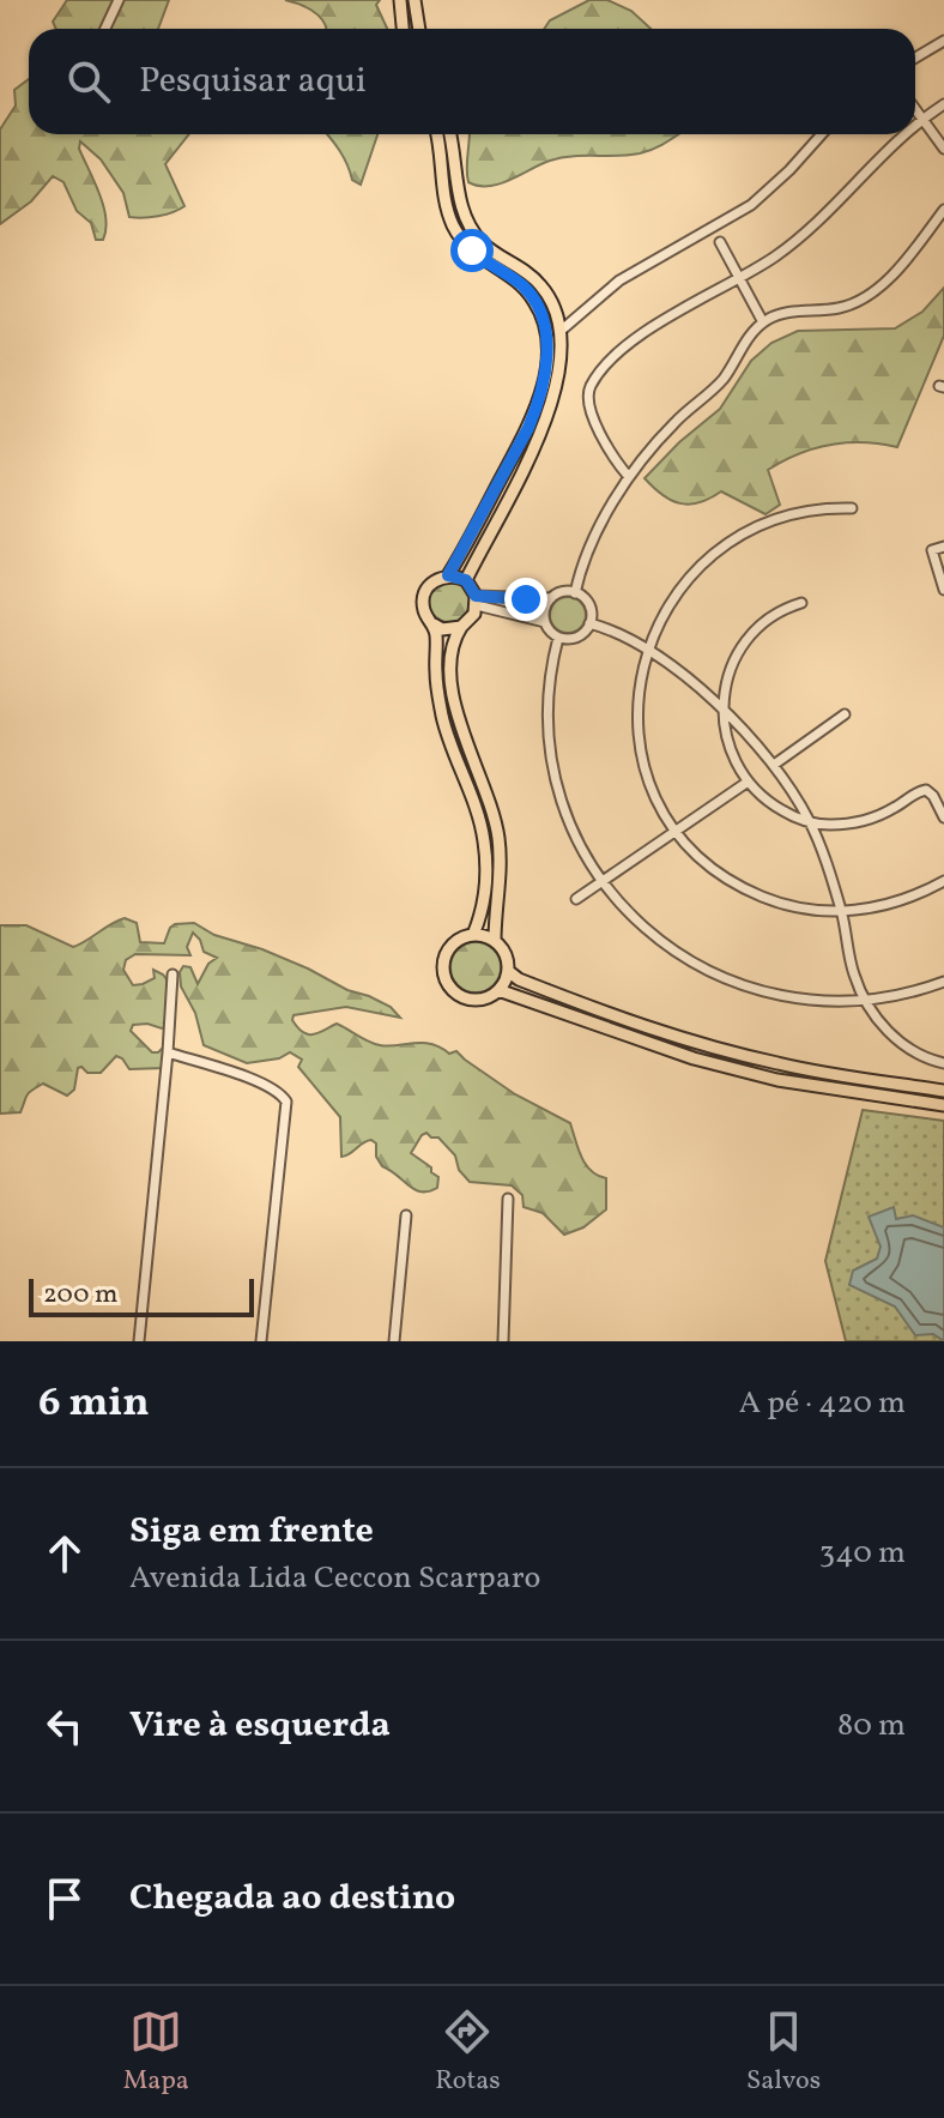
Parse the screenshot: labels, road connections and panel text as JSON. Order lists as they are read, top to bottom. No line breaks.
{"scale_bar":"200 m","page":{"search":"Pesquisar aqui","scale":"200 m","heading":["6 min","A pé · 420 m"],"list":[["Siga em frente","Avenida Lida Ceccon Scarparo","340 m"],["Vire à esquerda","80 m"],"Chegada ao destino"],"nav":["Mapa","Rotas","Salvos"]}}
